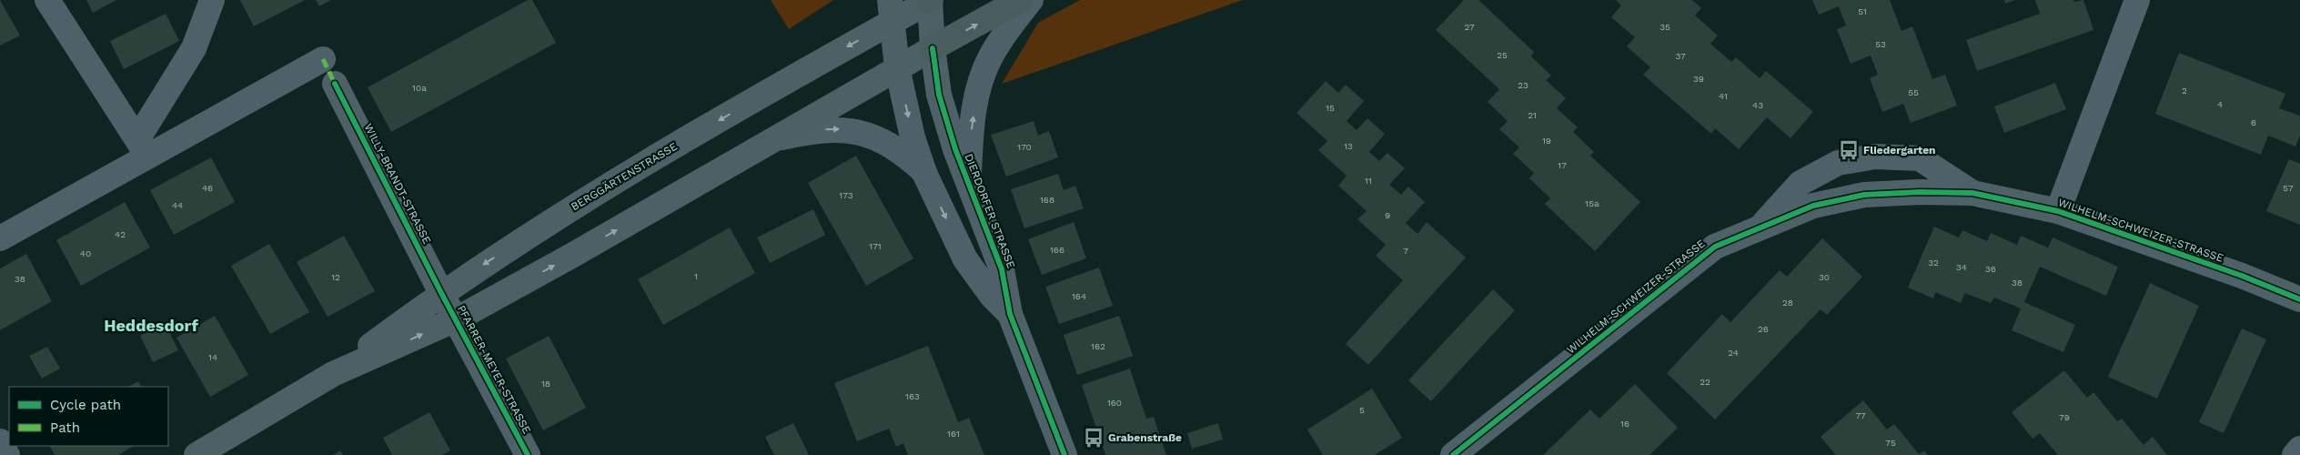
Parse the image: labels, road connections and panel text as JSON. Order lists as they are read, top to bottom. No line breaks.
{"streets":{"main road":["BERGGÄRTENSTRASSE","DIERDORFER STRASSE"],"street":["WILLY-BRANDT-STRASSE","WILHELM-SCHWEIZER-STRASSE","PFARRER-MEYER-STRASSE"]},"crossings":[["BERGGÄRTENSTRASSE","WILLY-BRANDT-STRASSE"],["BERGGÄRTENSTRASSE","DIERDORFER STRASSE"],["BERGGÄRTENSTRASSE","PFARRER-MEYER-STRASSE"],["WILLY-BRANDT-STRASSE","PFARRER-MEYER-STRASSE"]],"districts":["Heddesdorf"],"places":{"bus stop":["Fliedergarten","Grabenstraße"]},"house_numbers":["51","27","35","53","25","37","39","23","10a","2","55","41","4","43","15","21","6","19","13","170","17","11","46","57","173","168","15a","44","9","42","171","166","7","40","32","34","36","1","12","30","38","38","164","28","26","162","24","14","22","18","163","160","5","77","79","16","161","75"],"legend":["Cycle path","Path"]}
